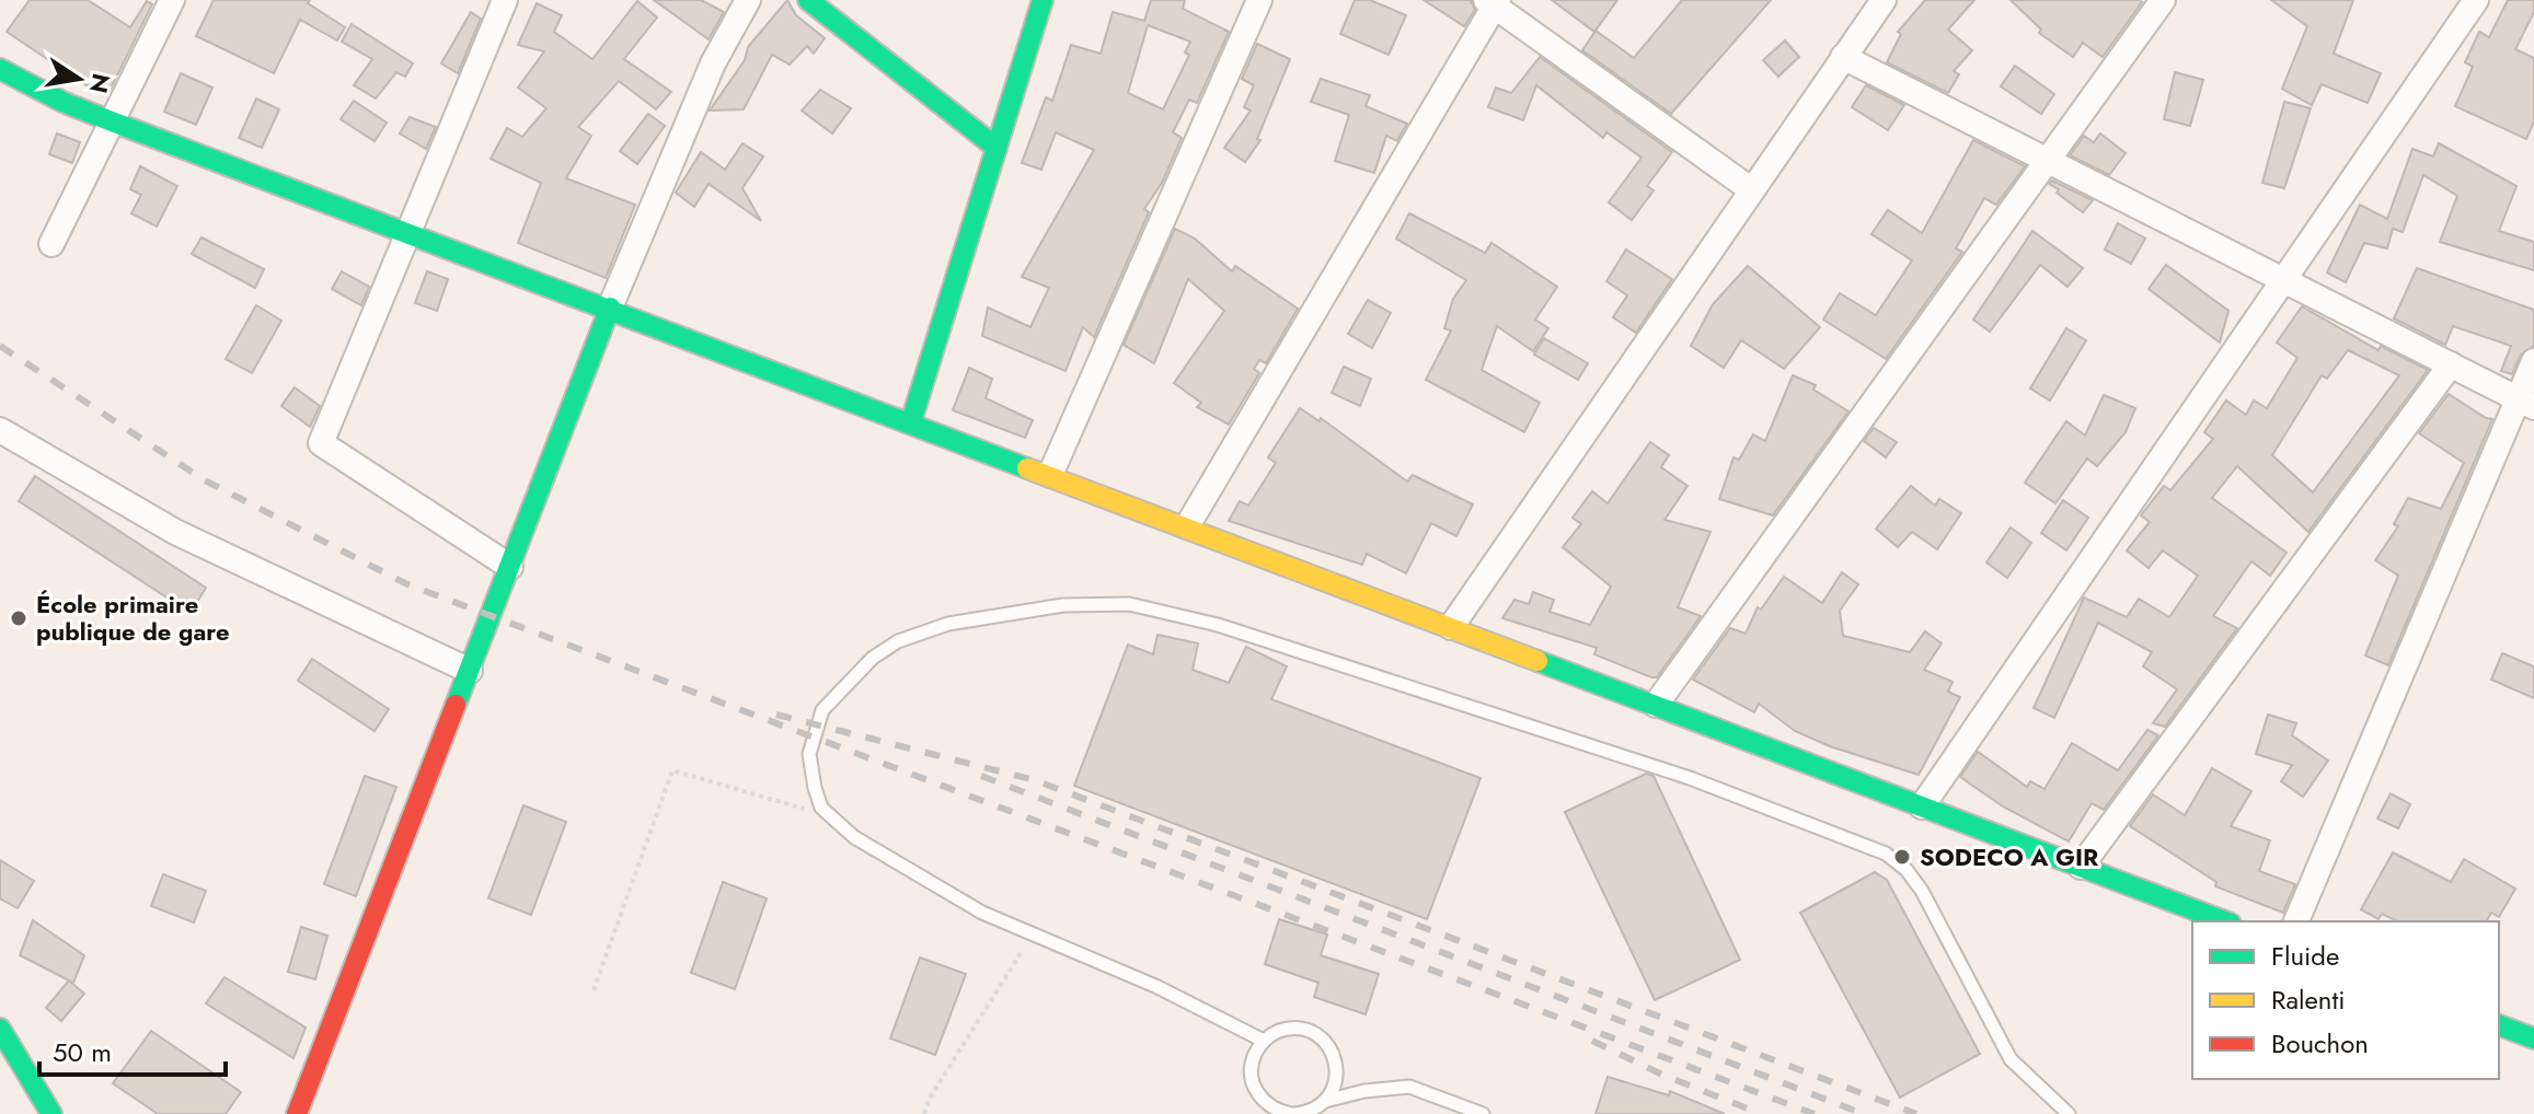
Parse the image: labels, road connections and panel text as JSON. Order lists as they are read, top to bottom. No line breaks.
{"places":["École primaire publique de gare","SODECO A GIR"],"legend":["Fluide","Ralenti","Bouchon"],"scale_bar":"50 m","north":"right"}
